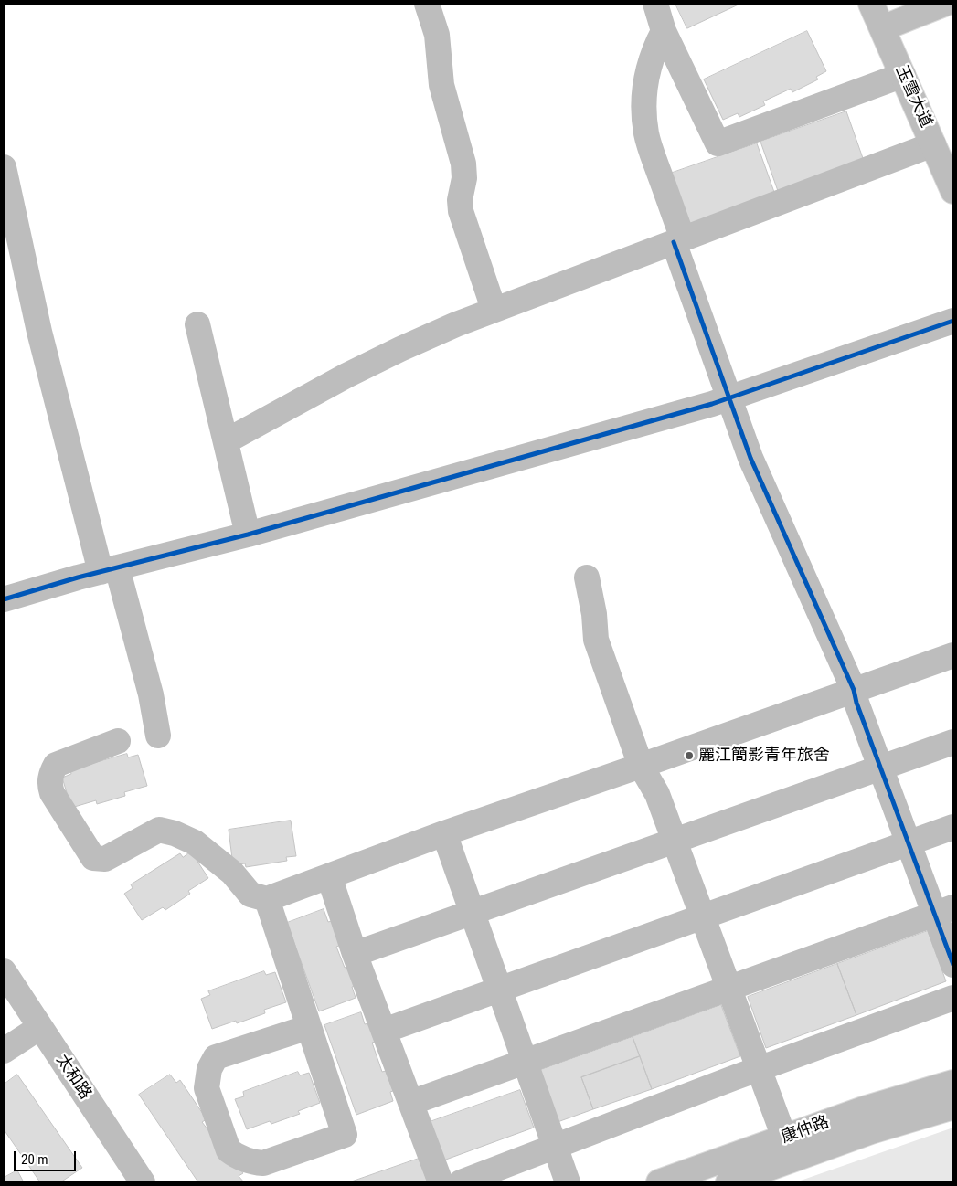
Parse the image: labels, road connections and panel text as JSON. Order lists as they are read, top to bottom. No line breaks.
{"streets":{"street":["玉雪大道","太和路","康仲路"]},"places":["麗江簡影青年旅舍"],"scale_bar":"20 m"}
